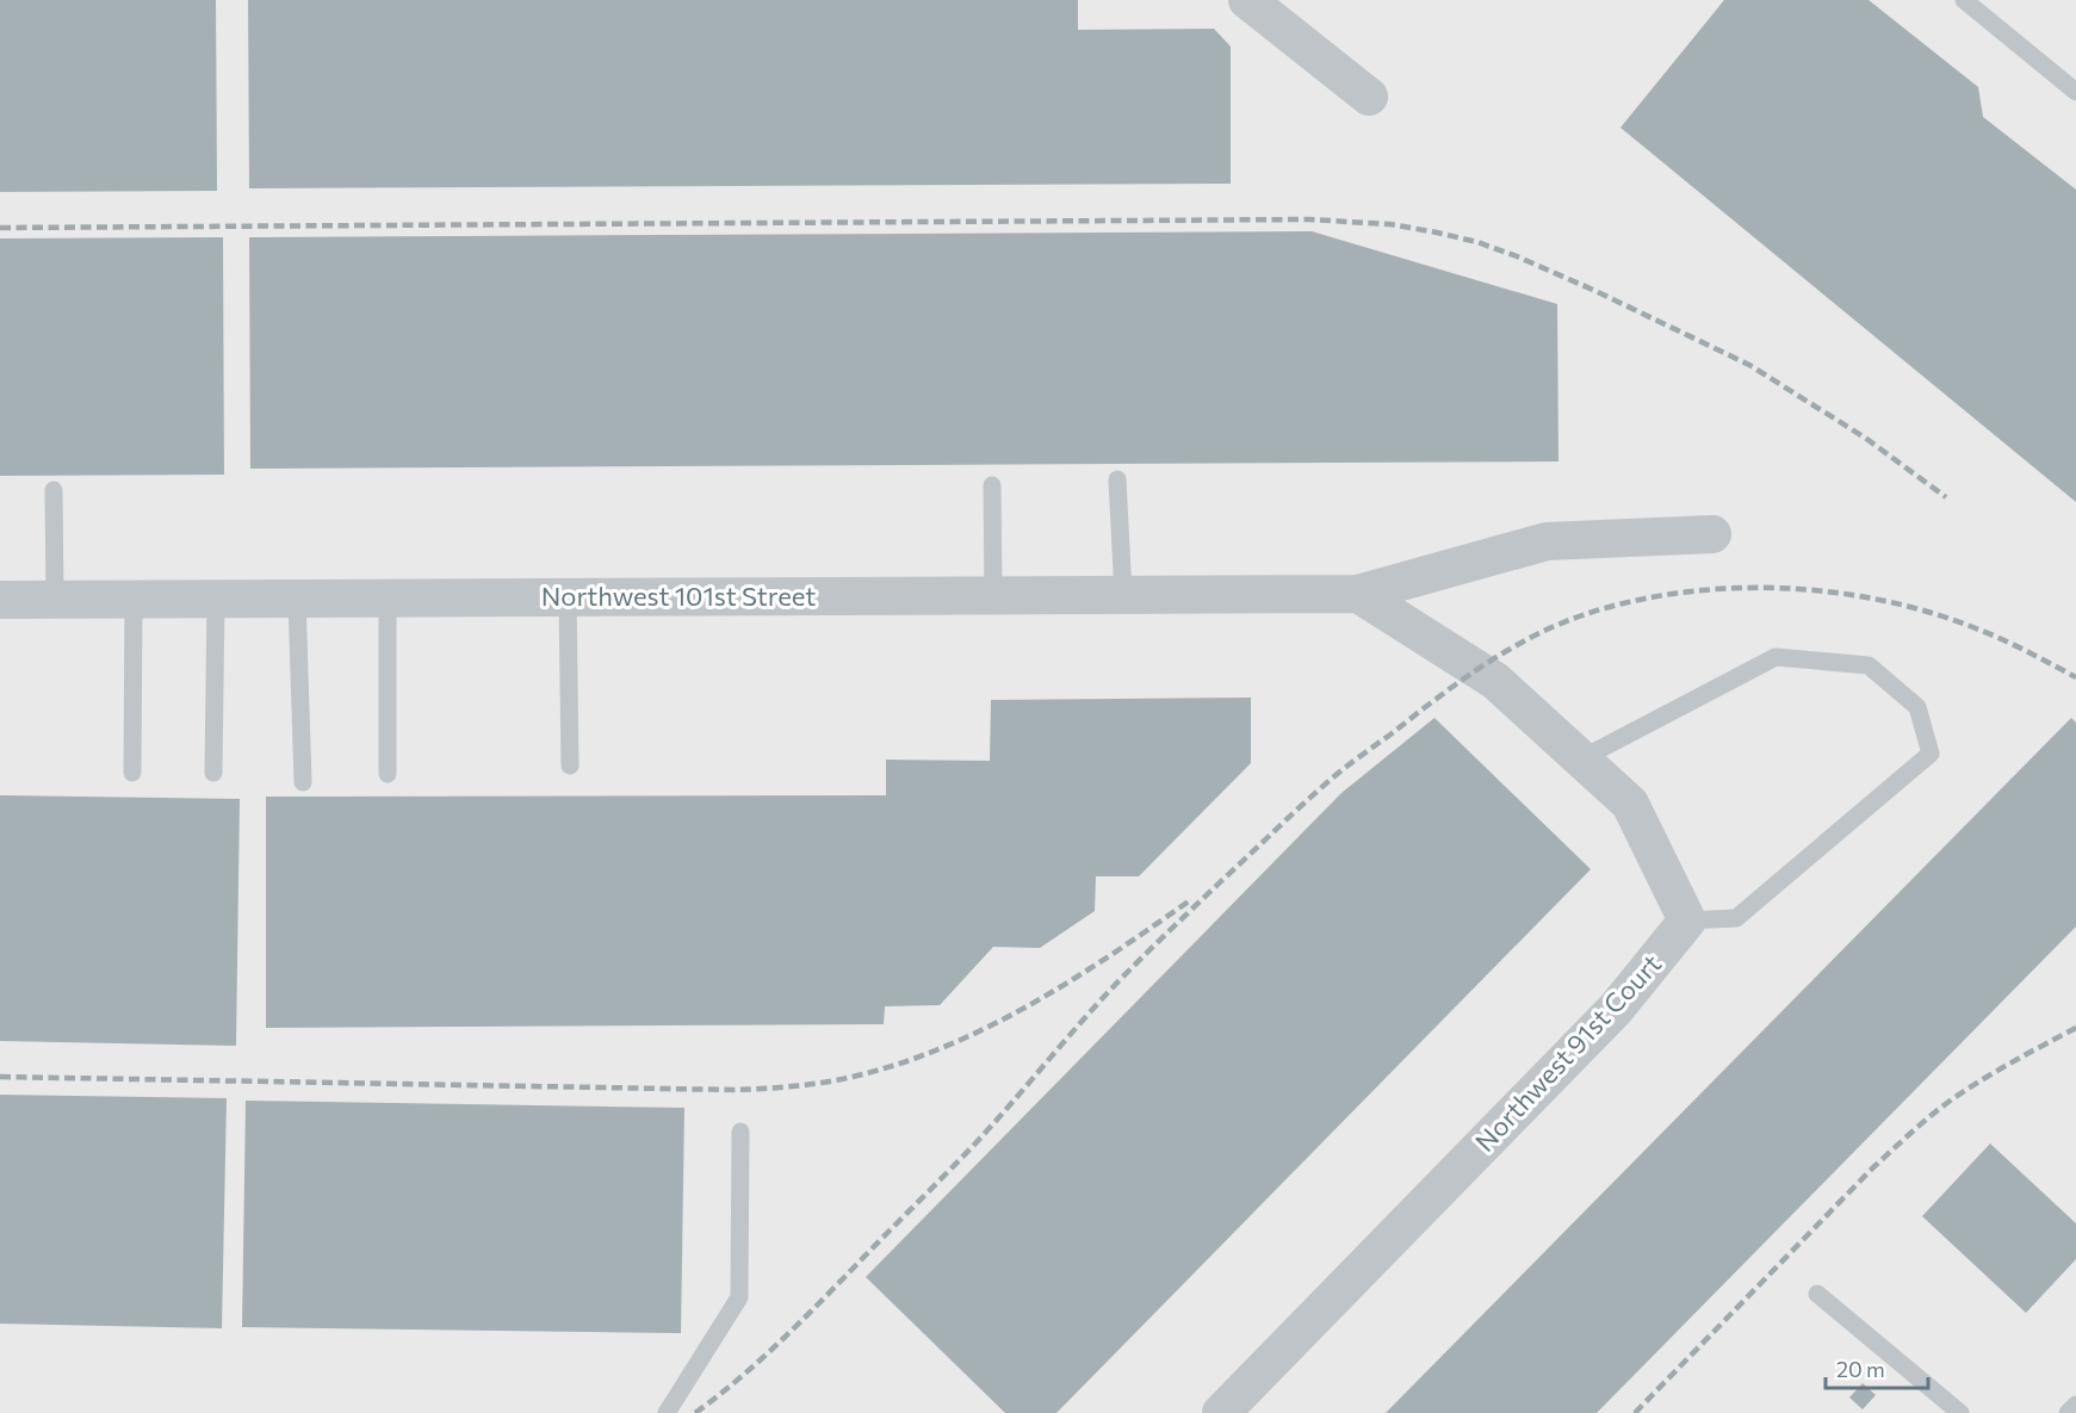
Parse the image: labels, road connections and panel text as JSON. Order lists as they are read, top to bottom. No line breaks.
{"streets":{"street":["Northwest 101st Street","Northwest 91st Court"]},"scale_bar":"20 m"}
